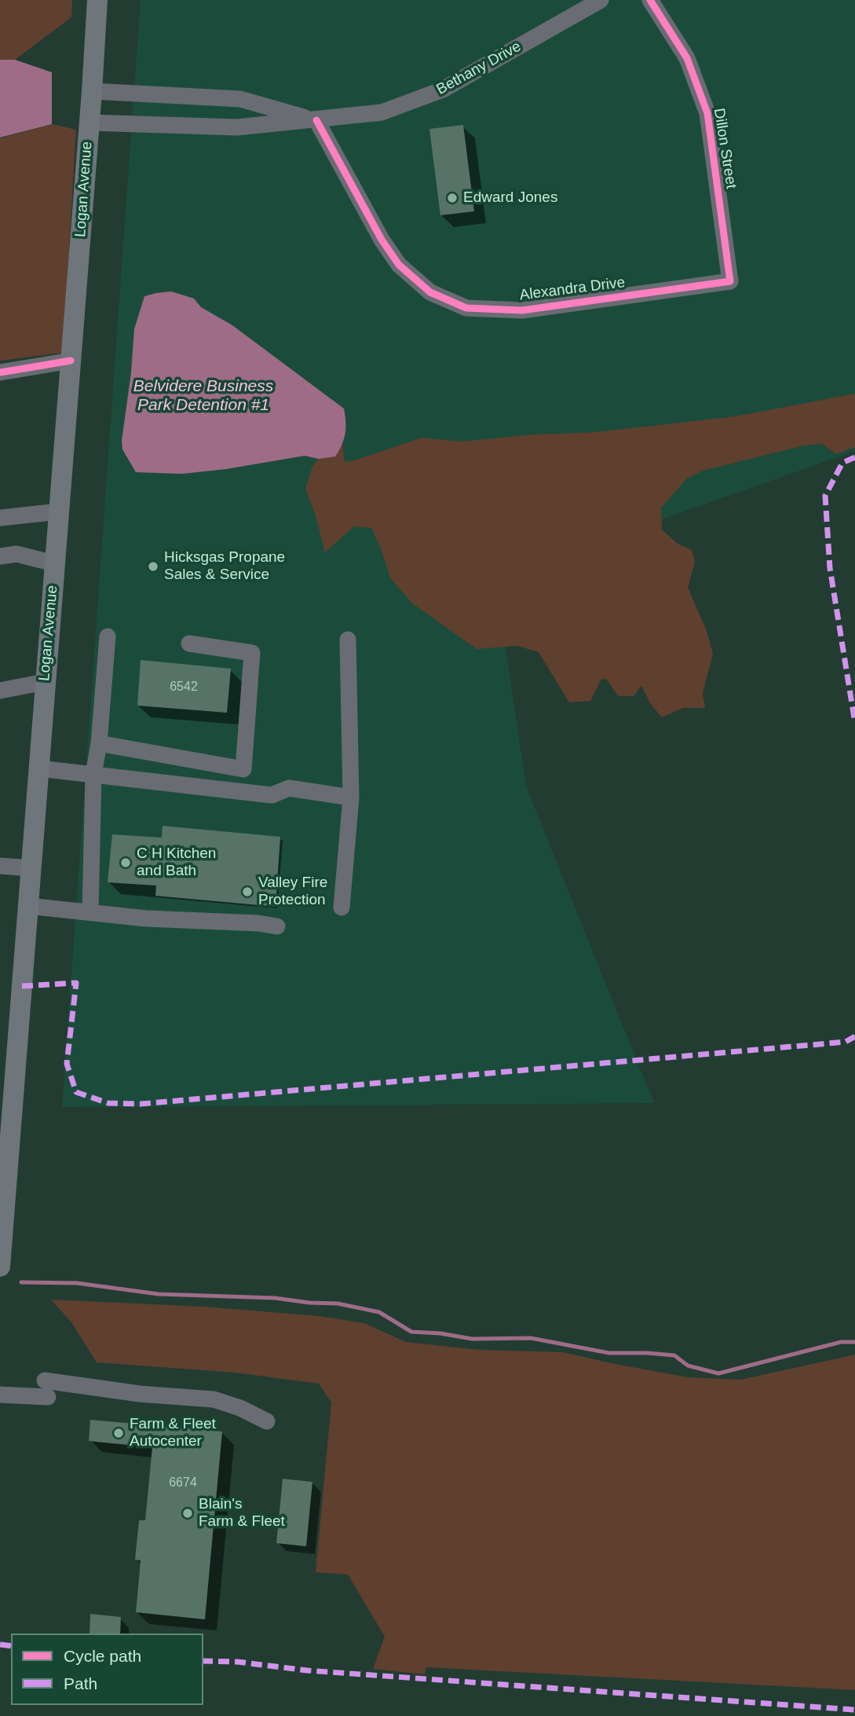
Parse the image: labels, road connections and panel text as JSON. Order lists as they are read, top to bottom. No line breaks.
{"streets":{"main road":["Logan Avenue"],"street":["Bethany Drive","Dillon Street","Alexandra Drive"]},"crossings":[["Bethany Drive","Logan Avenue"],["Bethany Drive","Alexandra Drive"],["Dillon Street","Alexandra Drive"]],"water":["Belvidere Business Park Detention #1"],"places":["Edward Jones","Hicksgas Propane Sales & Service","C H Kitchen and Bath","Valley Fire Protection","Farm & Fleet Autocenter","Blain's Farm & Fleet"],"house_numbers":["6542","6674"],"legend":["Cycle path","Path"]}
